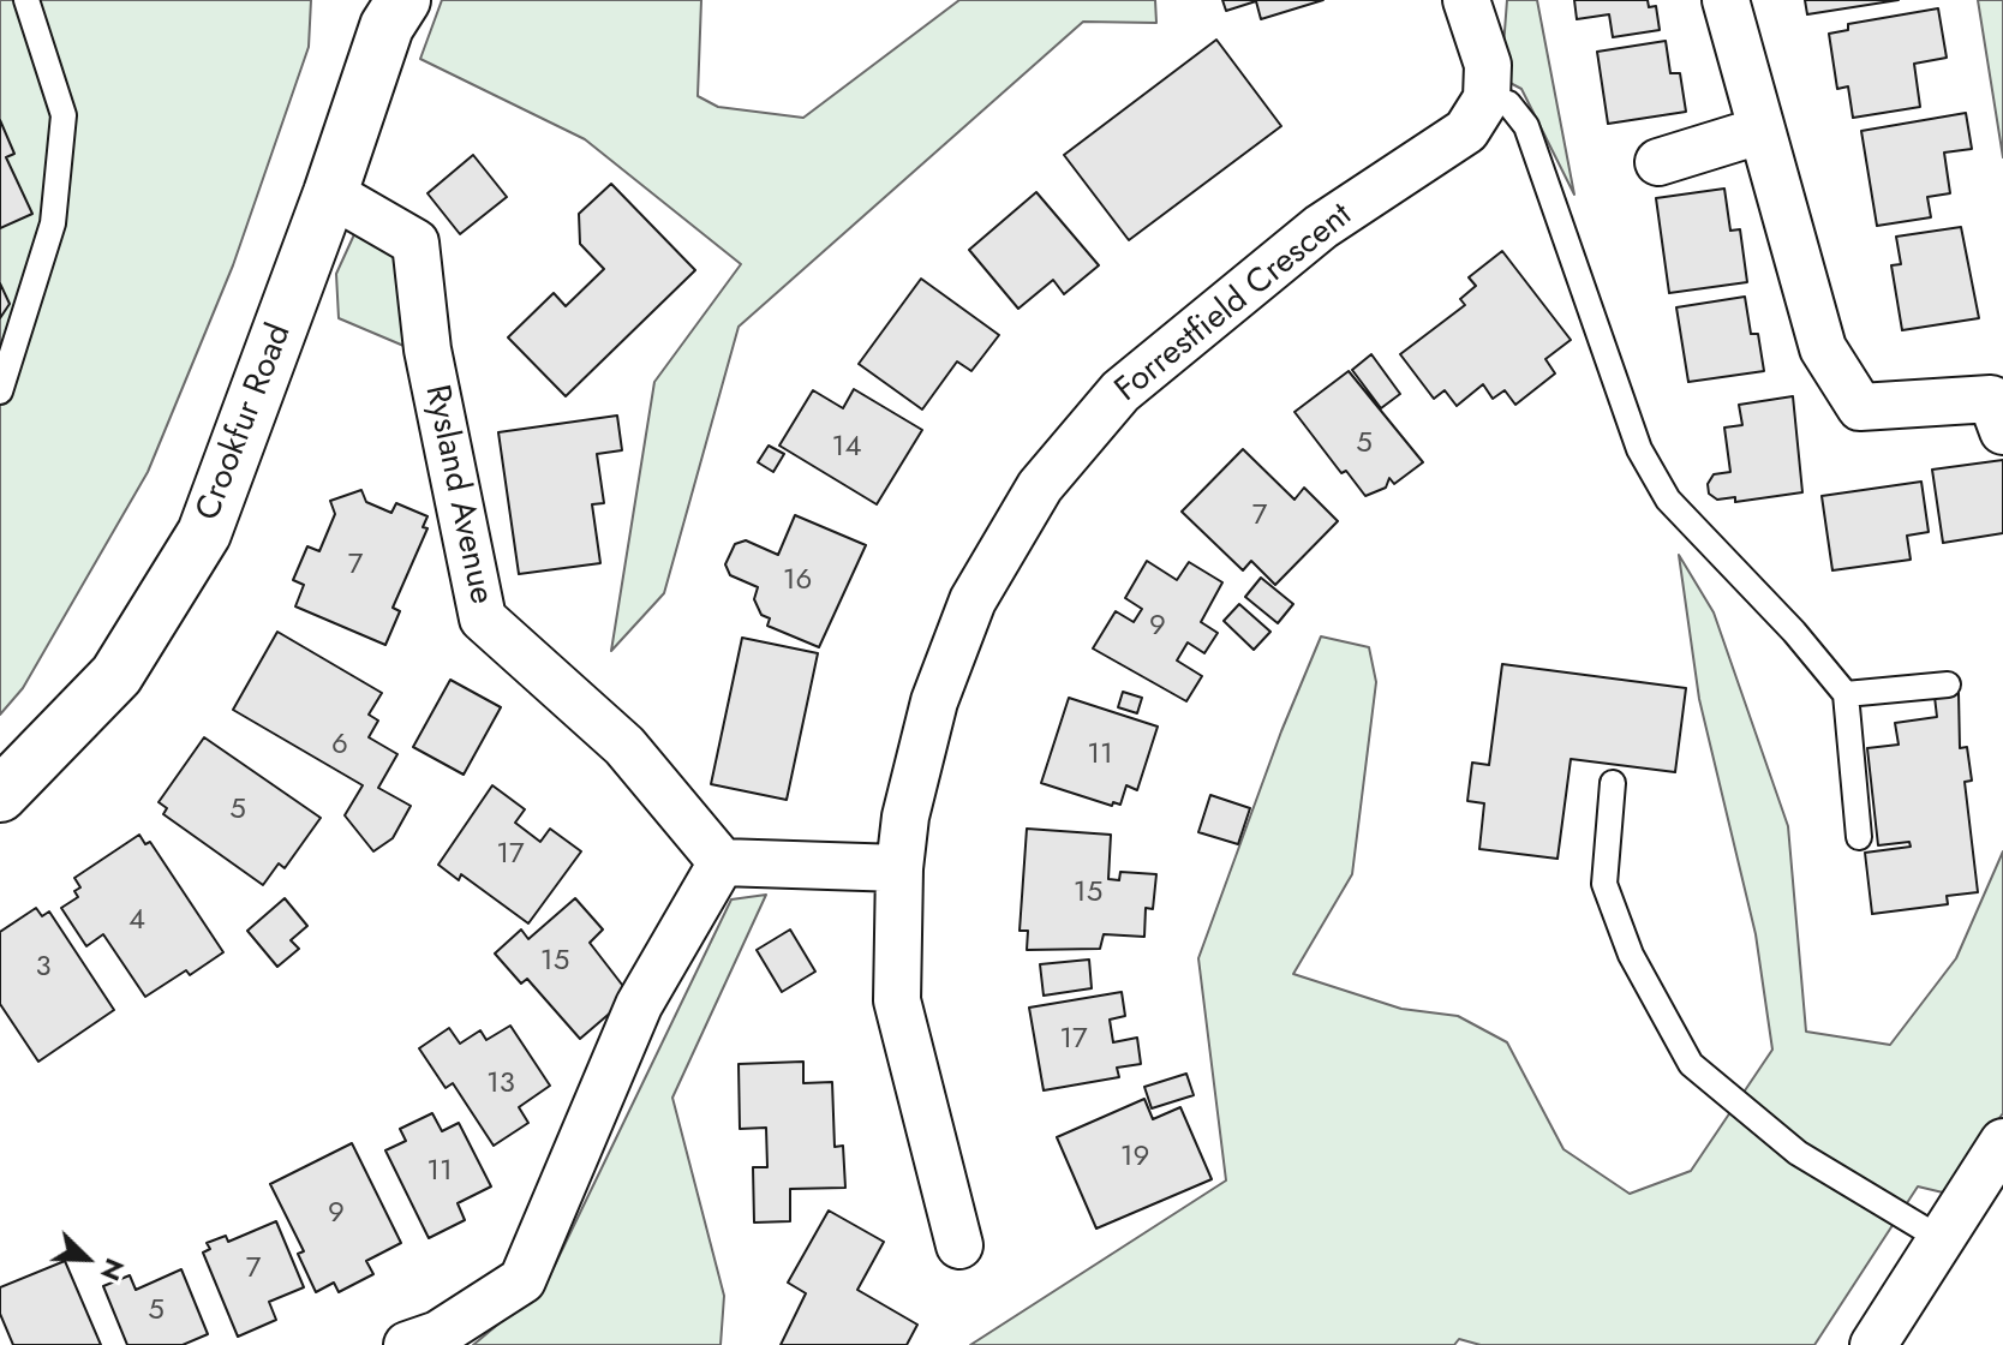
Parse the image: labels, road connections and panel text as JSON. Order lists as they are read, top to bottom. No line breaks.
{"streets":{"street":["Forrestfield Crescent","Crookfur Road","Rysland Avenue"]},"crossings":[["Crookfur Road","Rysland Avenue"]],"house_numbers":["5","14","7","7","16","9","6","11","5","17","15","4","15","3","17","13","19","11","9","7","5"],"north":"bottom right"}
